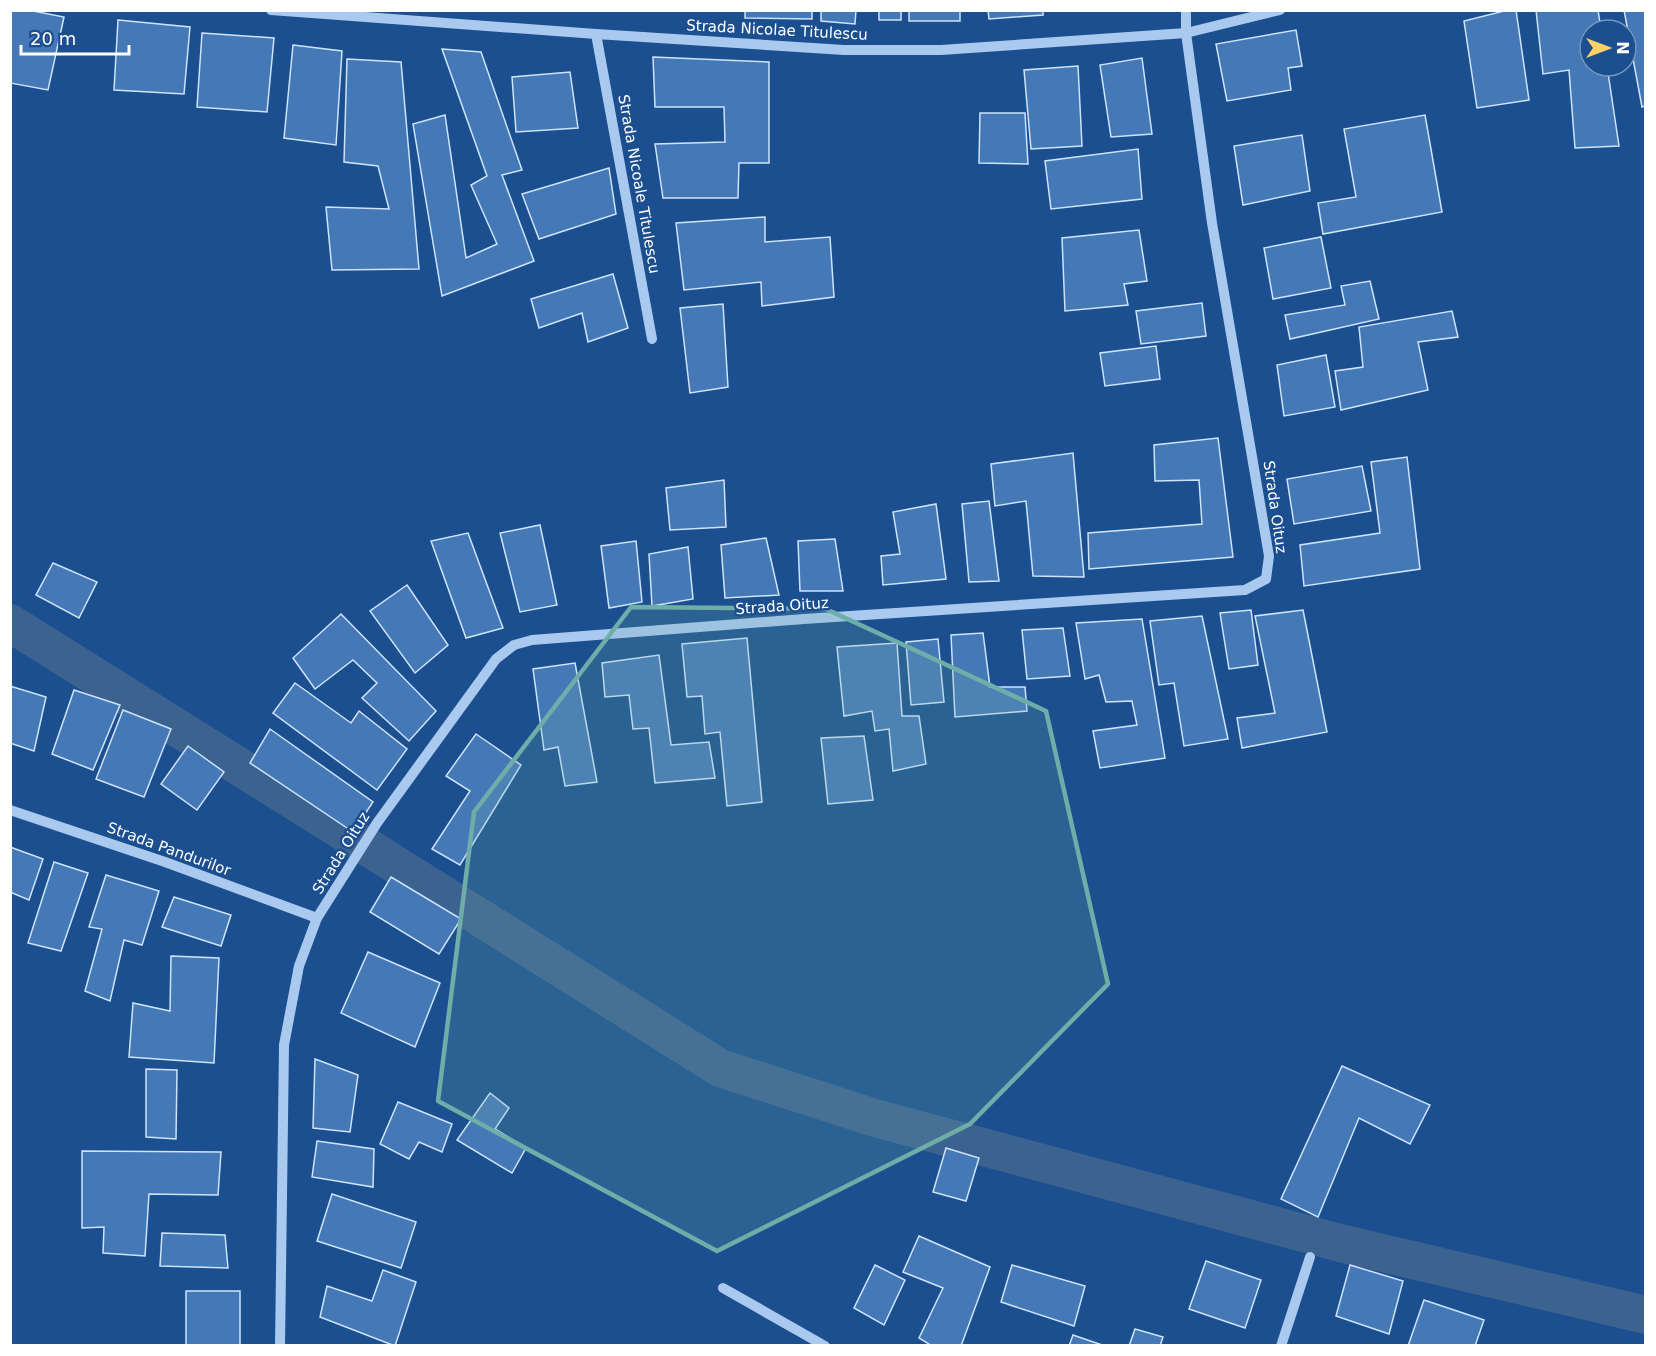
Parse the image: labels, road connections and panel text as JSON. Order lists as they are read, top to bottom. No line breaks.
{"streets":{"street":["Strada Nicolae Titulescu","Strada Nicoale Titulescu","Strada Oituz","Strada Pandurilor"]},"crossings":[["Strada Nicolae Titulescu","Strada Nicoale Titulescu"],["Strada Nicolae Titulescu","Strada Oituz"],["Strada Oituz","Strada Pandurilor"]],"scale_bar":"20 m","north":"right"}
